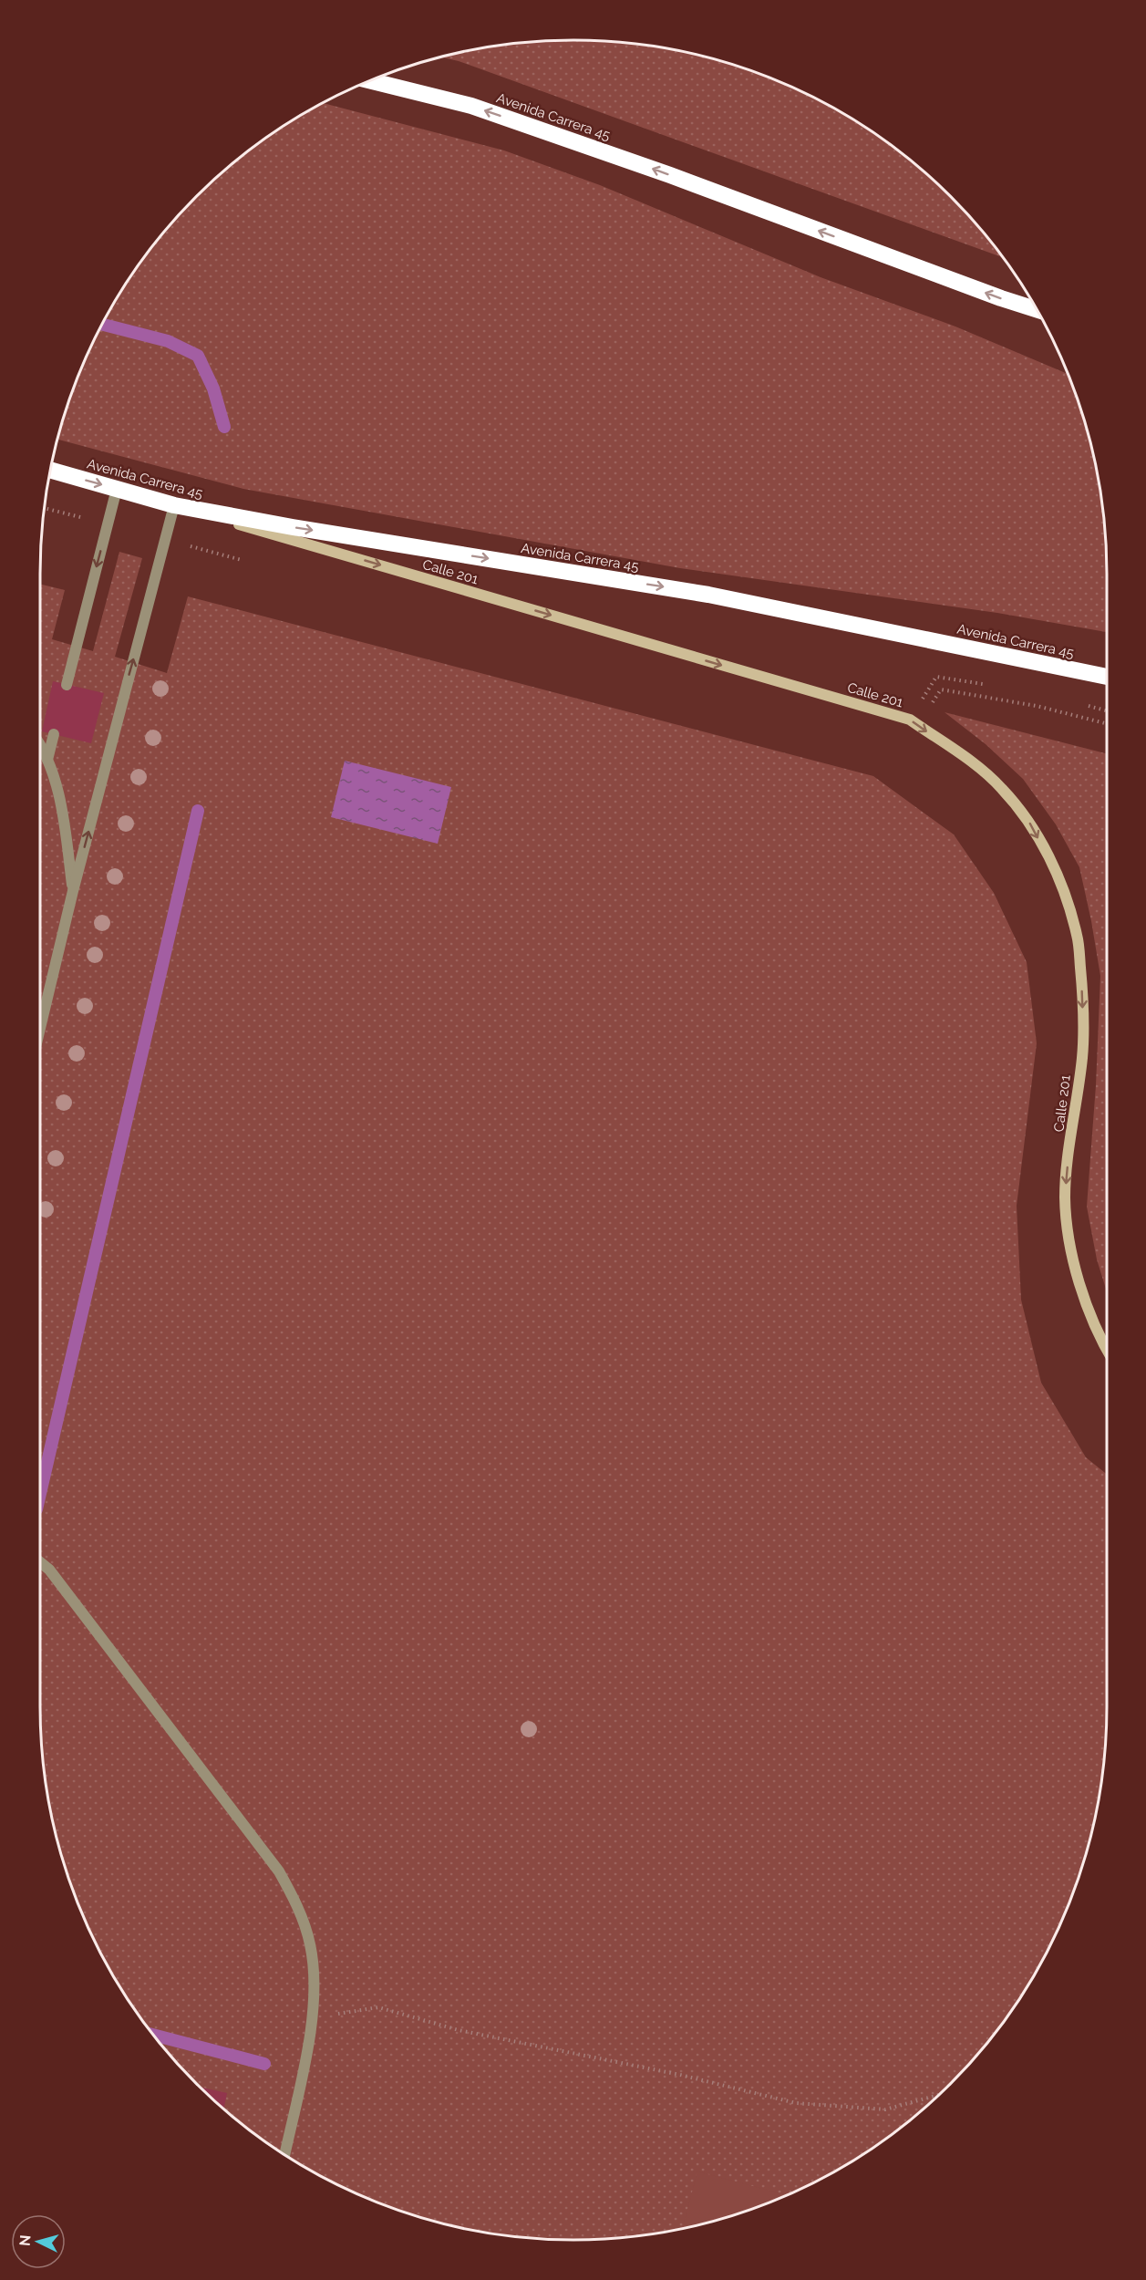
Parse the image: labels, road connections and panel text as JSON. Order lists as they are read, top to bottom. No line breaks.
{"streets":{"highway":["Avenida Carrera 45"],"main road":["Calle 201"]},"crossings":[["Avenida Carrera 45","Calle 201"]],"one_way":["Calle 201"],"north":"left"}
